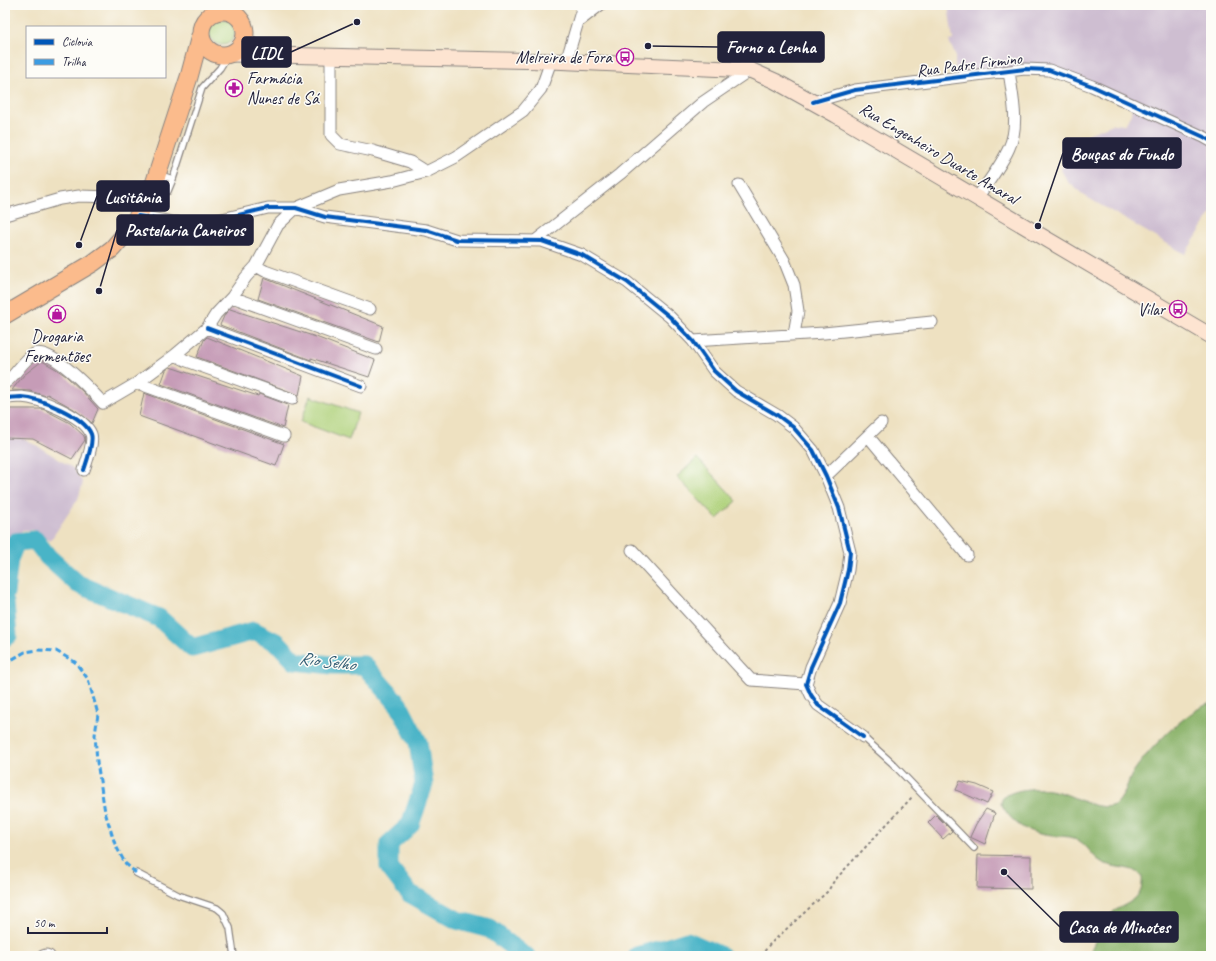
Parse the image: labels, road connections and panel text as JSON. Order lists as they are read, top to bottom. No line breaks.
{"streets":{"main road":["Rua Engenheiro Duarte Amaral"],"street":["Rua Padre Firmino"]},"crossings":[["Rua Padre Firmino","Rua Engenheiro Duarte Amaral"]],"water":["Rio Selho"],"places":{"other":["LIDL","Forno a Lenha","Bouças do Fundo","Lusitânia","Pastelaria Caneiros","Casa de Minotes"],"bus stop":["Melreira de Fora","Vilar"],"pharmacy":["Farmácia Nunes de Sá"],"shop":["Drogaria Fermentões"]},"legend":["Ciclovia","Trilha"],"scale_bar":"50 m"}
